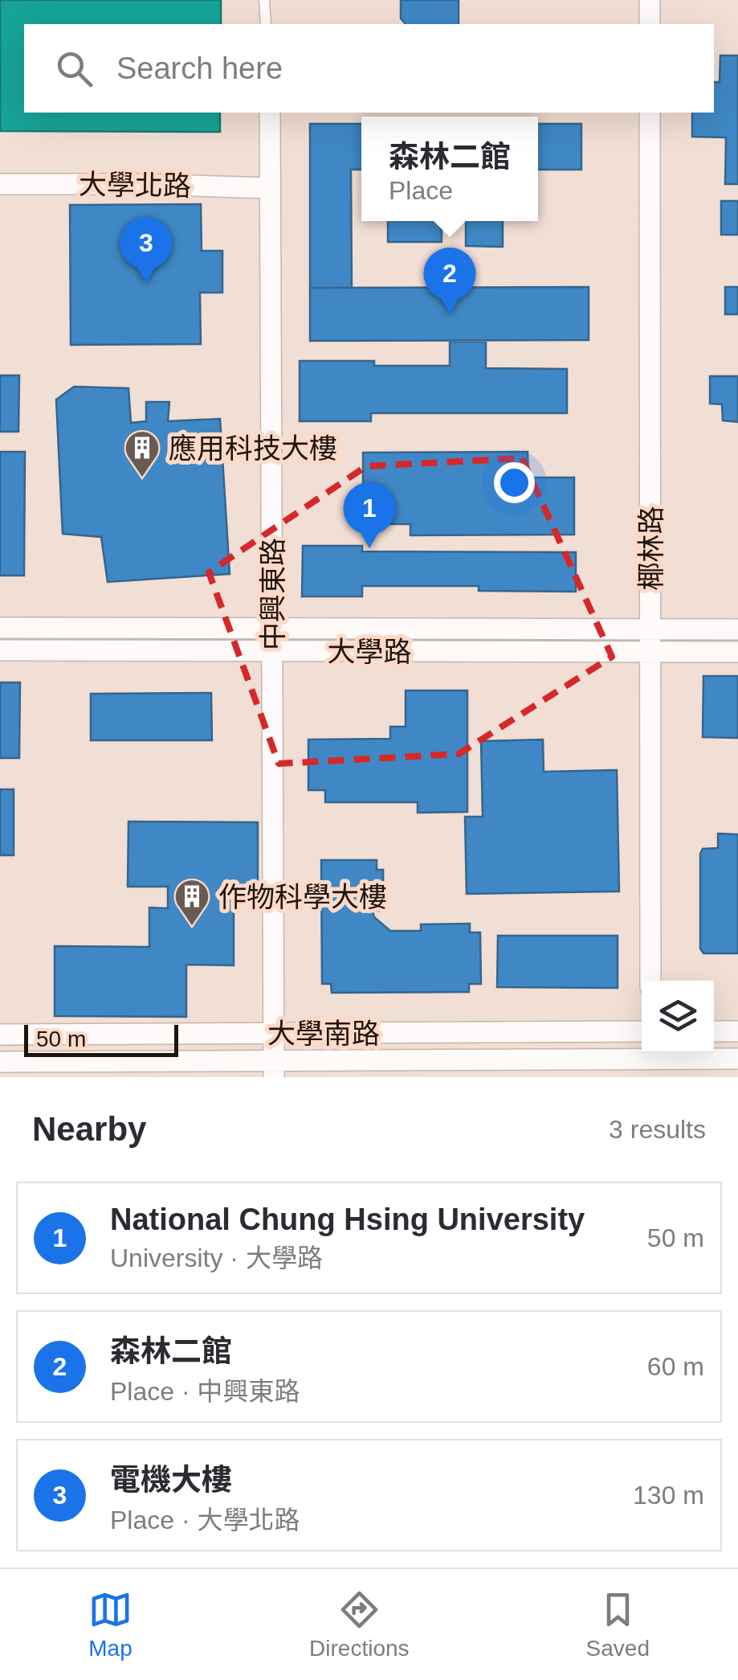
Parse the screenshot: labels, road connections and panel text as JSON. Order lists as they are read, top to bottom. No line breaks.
{"streets":{"street":["大學北路","椰林路","中興東路","大學路","大學南路"]},"crossings":[["大學北路","中興東路"],["椰林路","大學路"],["中興東路","大學路"],["中興東路","大學南路"]],"places":{"building":["應用科技大樓","作物科學大樓"]},"scale_bar":"50 m","page":{"search":"Search here","popup":["森林二館","Place"],"pins":["3","2","1"],"scale":"50 m","heading":["Nearby","3 results"],"list":[{"mark":"1","name":"National Chung Hsing University","note":"University · 大學路","value":"50 m"},{"mark":"2","name":"森林二館","note":"Place · 中興東路","value":"60 m"},{"mark":"3","name":"電機大樓","note":"Place · 大學北路","value":"130 m"}],"nav":["Map","Directions","Saved"]}}
